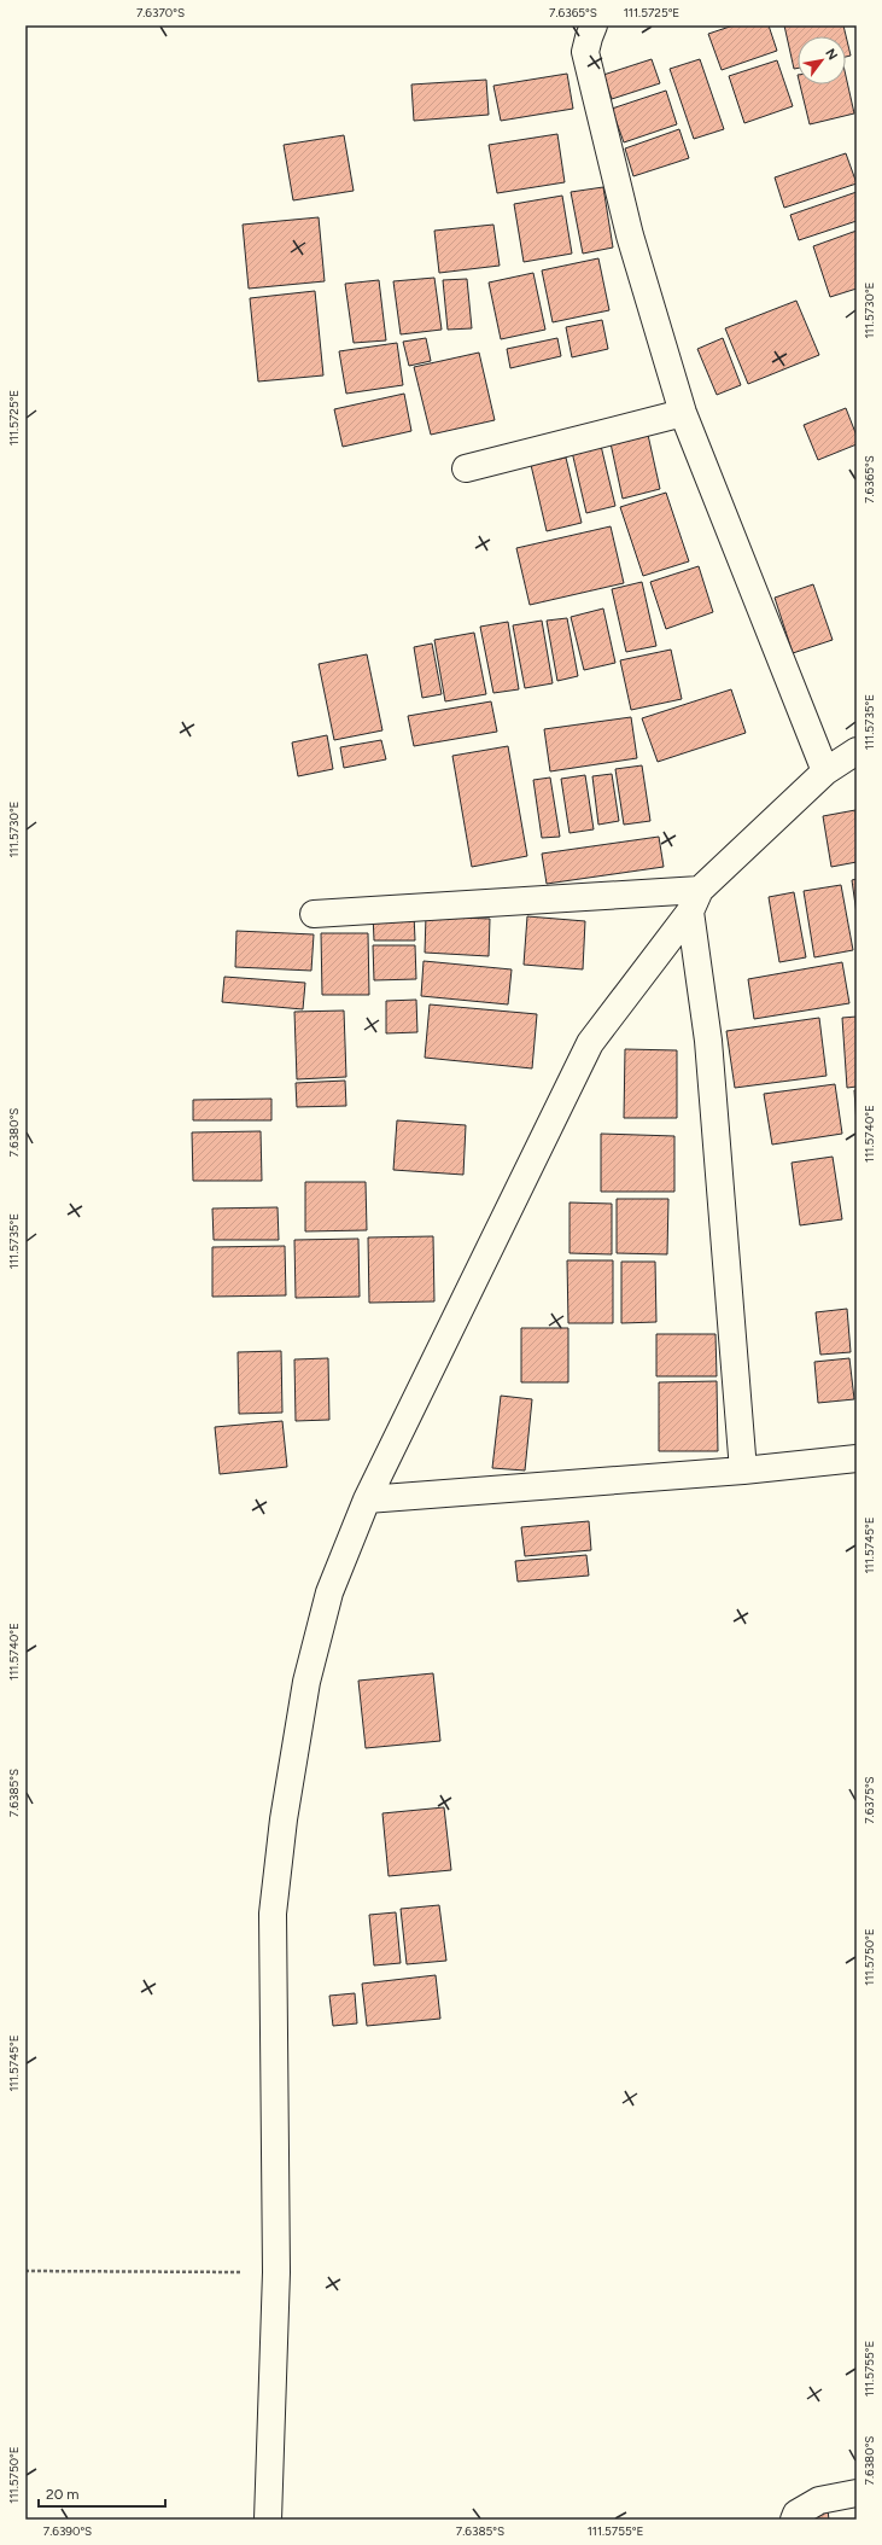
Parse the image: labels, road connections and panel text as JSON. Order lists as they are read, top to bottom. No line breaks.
{"scale_bar":"20 m","north":"top right","coordinates":["7.6370°S","7.6365°S","111.5725°E","111.5730°E","111.5735°E","7.6380°S","111.5740°E","111.5745°E","7.6385°S","7.6375°S","111.5750°E","111.5755°E","7.6390°S"]}
